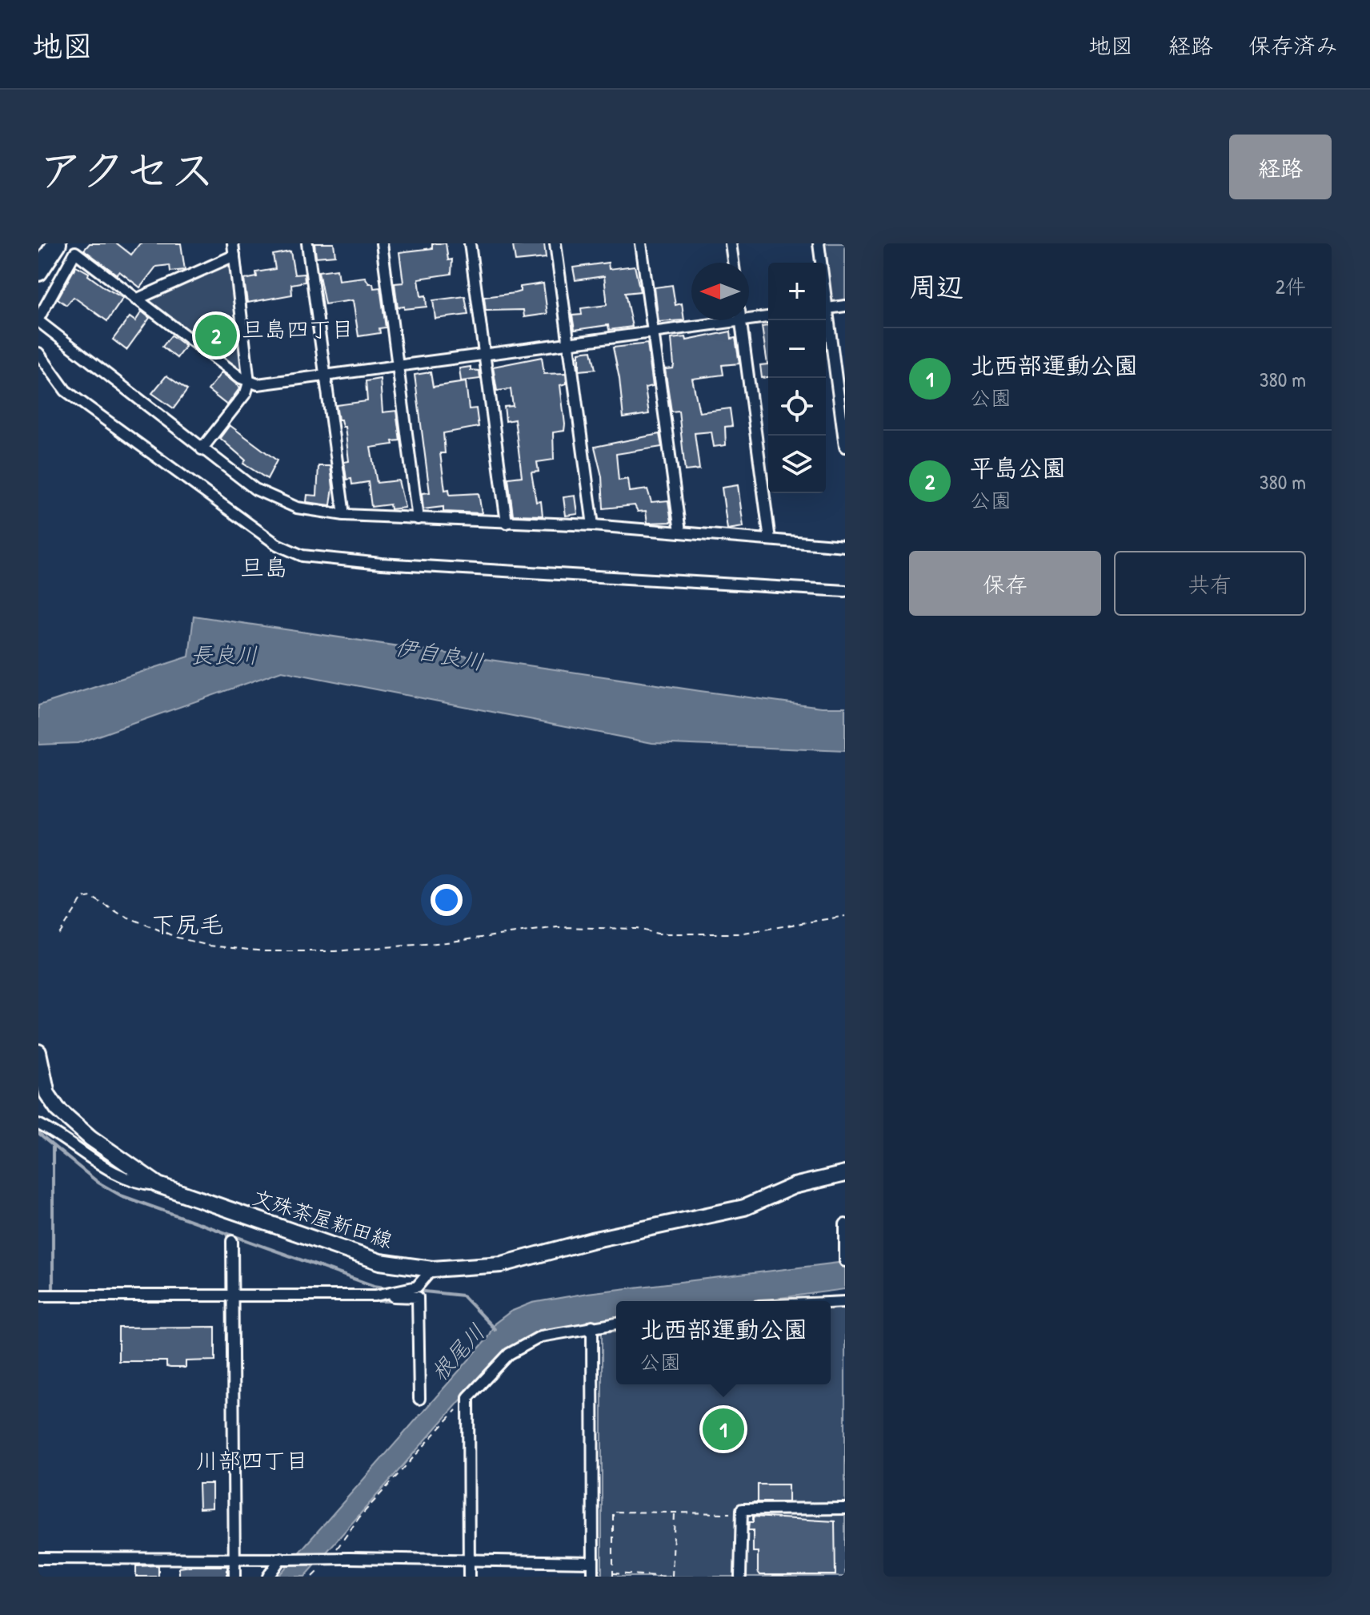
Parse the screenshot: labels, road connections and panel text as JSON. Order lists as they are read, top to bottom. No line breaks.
{"streets":{"main road":["文殊茶屋新田線"]},"districts":["旦島四丁目","旦島","下尻毛","川部四丁目"],"water":["伊自良川","長良川","根尾川"],"north":"left","page":{"header":"地図","nav":["地図","経路","保存済み"],"title":"アクセス","buttons":["経路",["保存","共有"]],"heading":["周辺","2件"],"map_buttons":["+","−"],"pins":["2","1"],"list":[{"mark":"1","name":"北西部運動公園","note":"公園","value":"380 m"},{"mark":"2","name":"平島公園","note":"公園","value":"380 m"}],"popup":["北西部運動公園","公園"]}}
